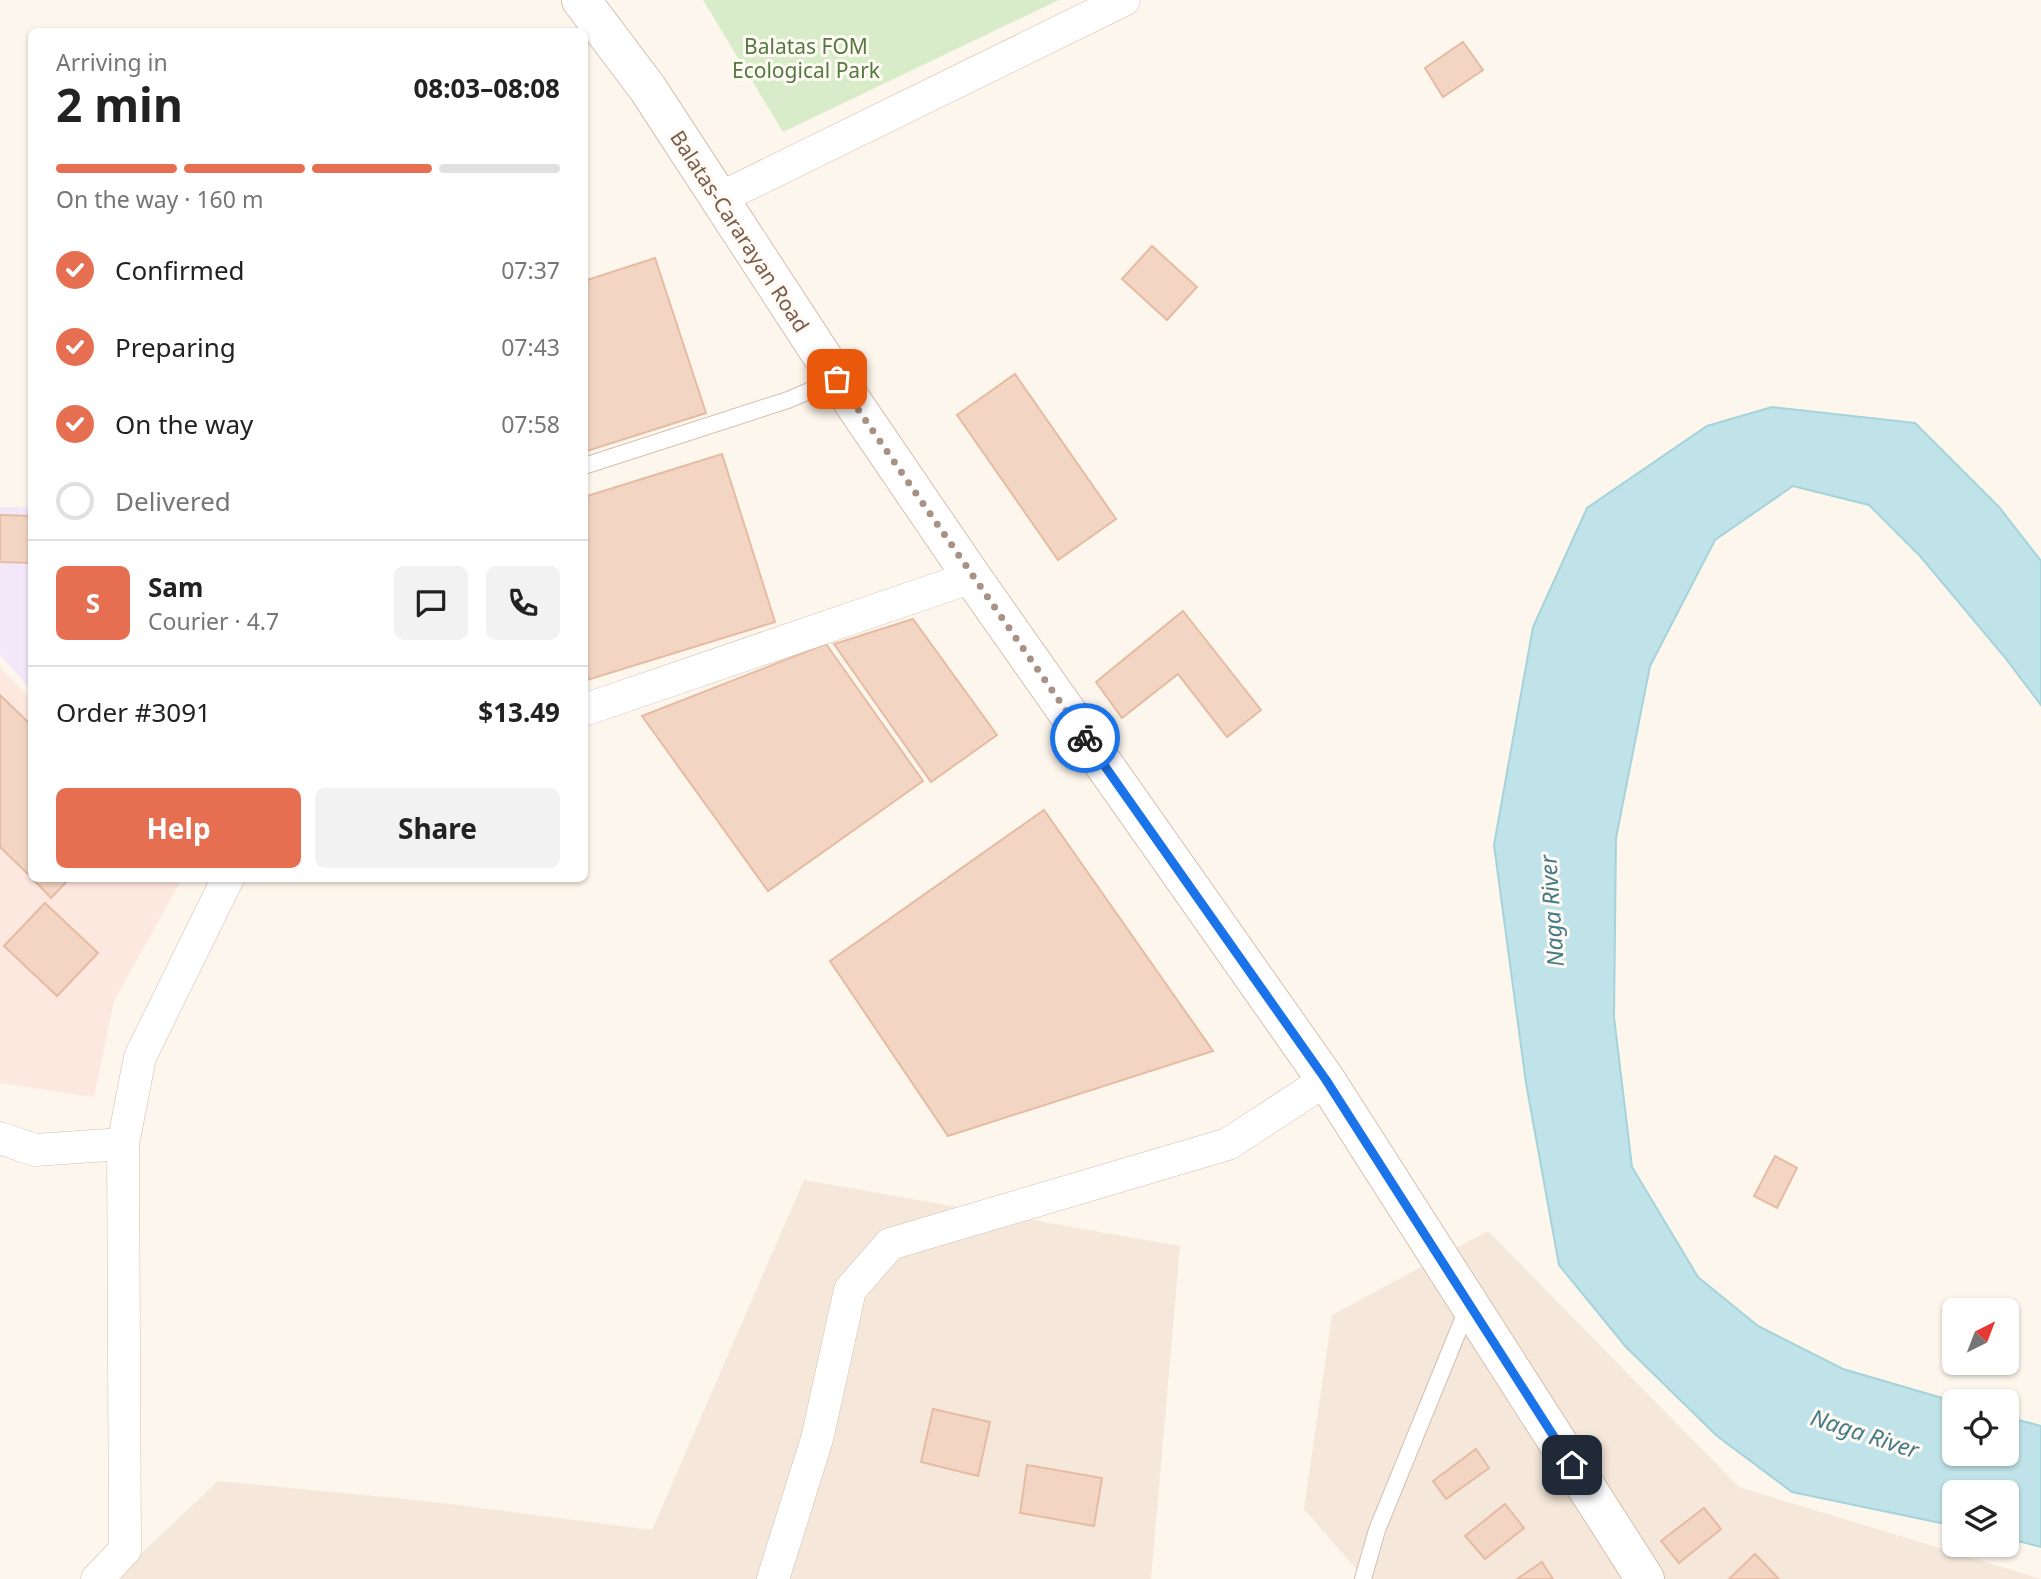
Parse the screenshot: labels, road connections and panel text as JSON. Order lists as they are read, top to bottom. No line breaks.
{"streets":{"main road":["Balatas-Cararayan Road"]},"water":["Naga River"],"parks":["Balatas FOM Ecological Park"],"north":"top right","page":{"heading":["2 min","Arriving in","08:03–08:08"],"panel":["Sam","Courier · 4.7","Order #3091","$13.49"],"bar":"On the way · 160 m","list":[["Confirmed","07:37"],["Preparing","07:43"],["On the way","07:58"],"Delivered"],"round":"S","buttons":["Help","Share"]}}
